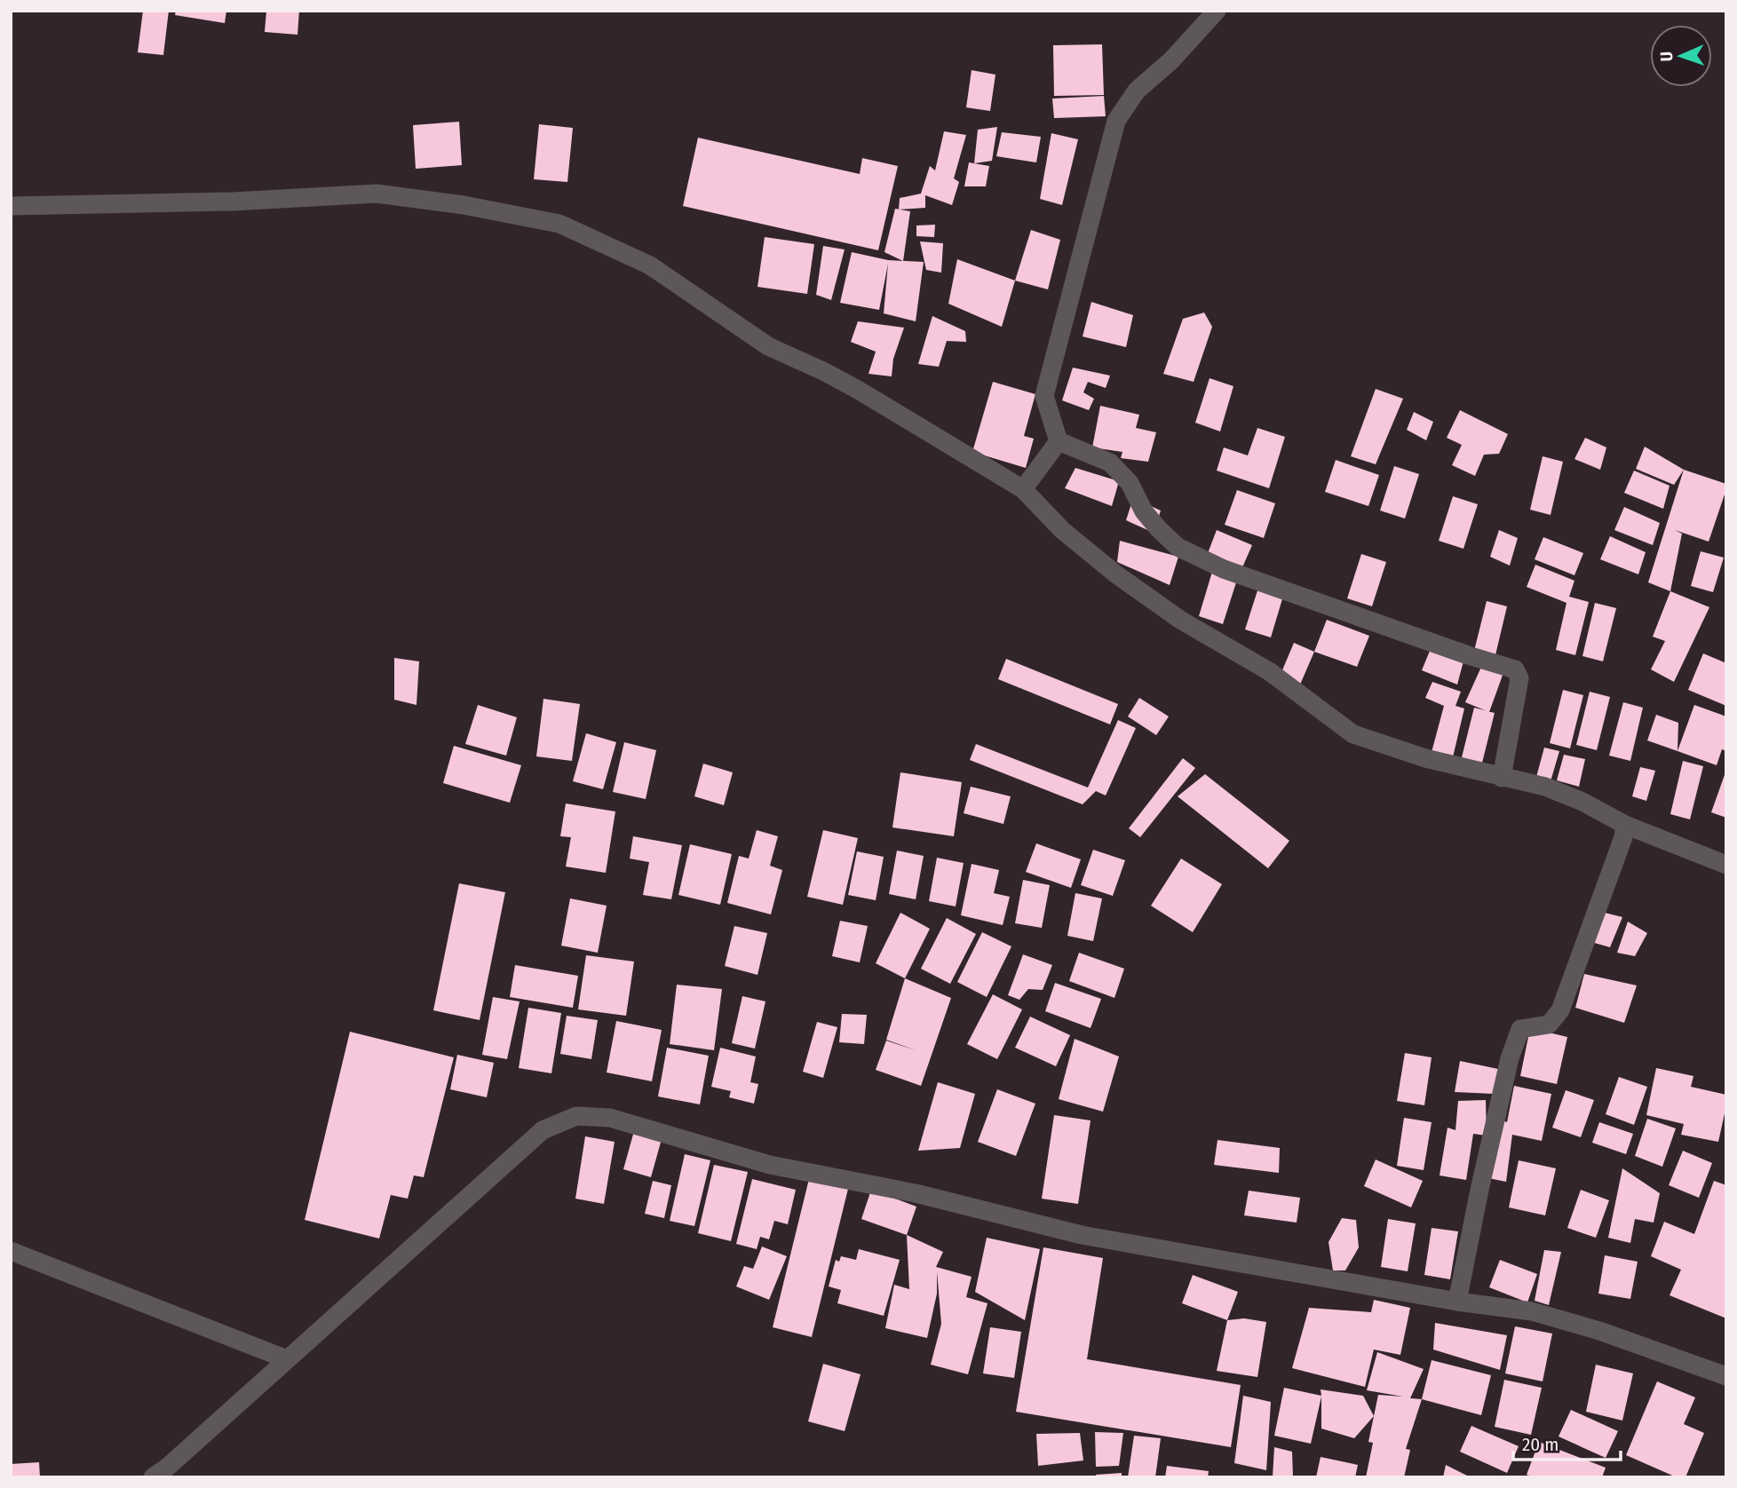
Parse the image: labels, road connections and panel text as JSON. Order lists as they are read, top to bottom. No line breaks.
{"scale_bar":"20 m","north":"left"}
